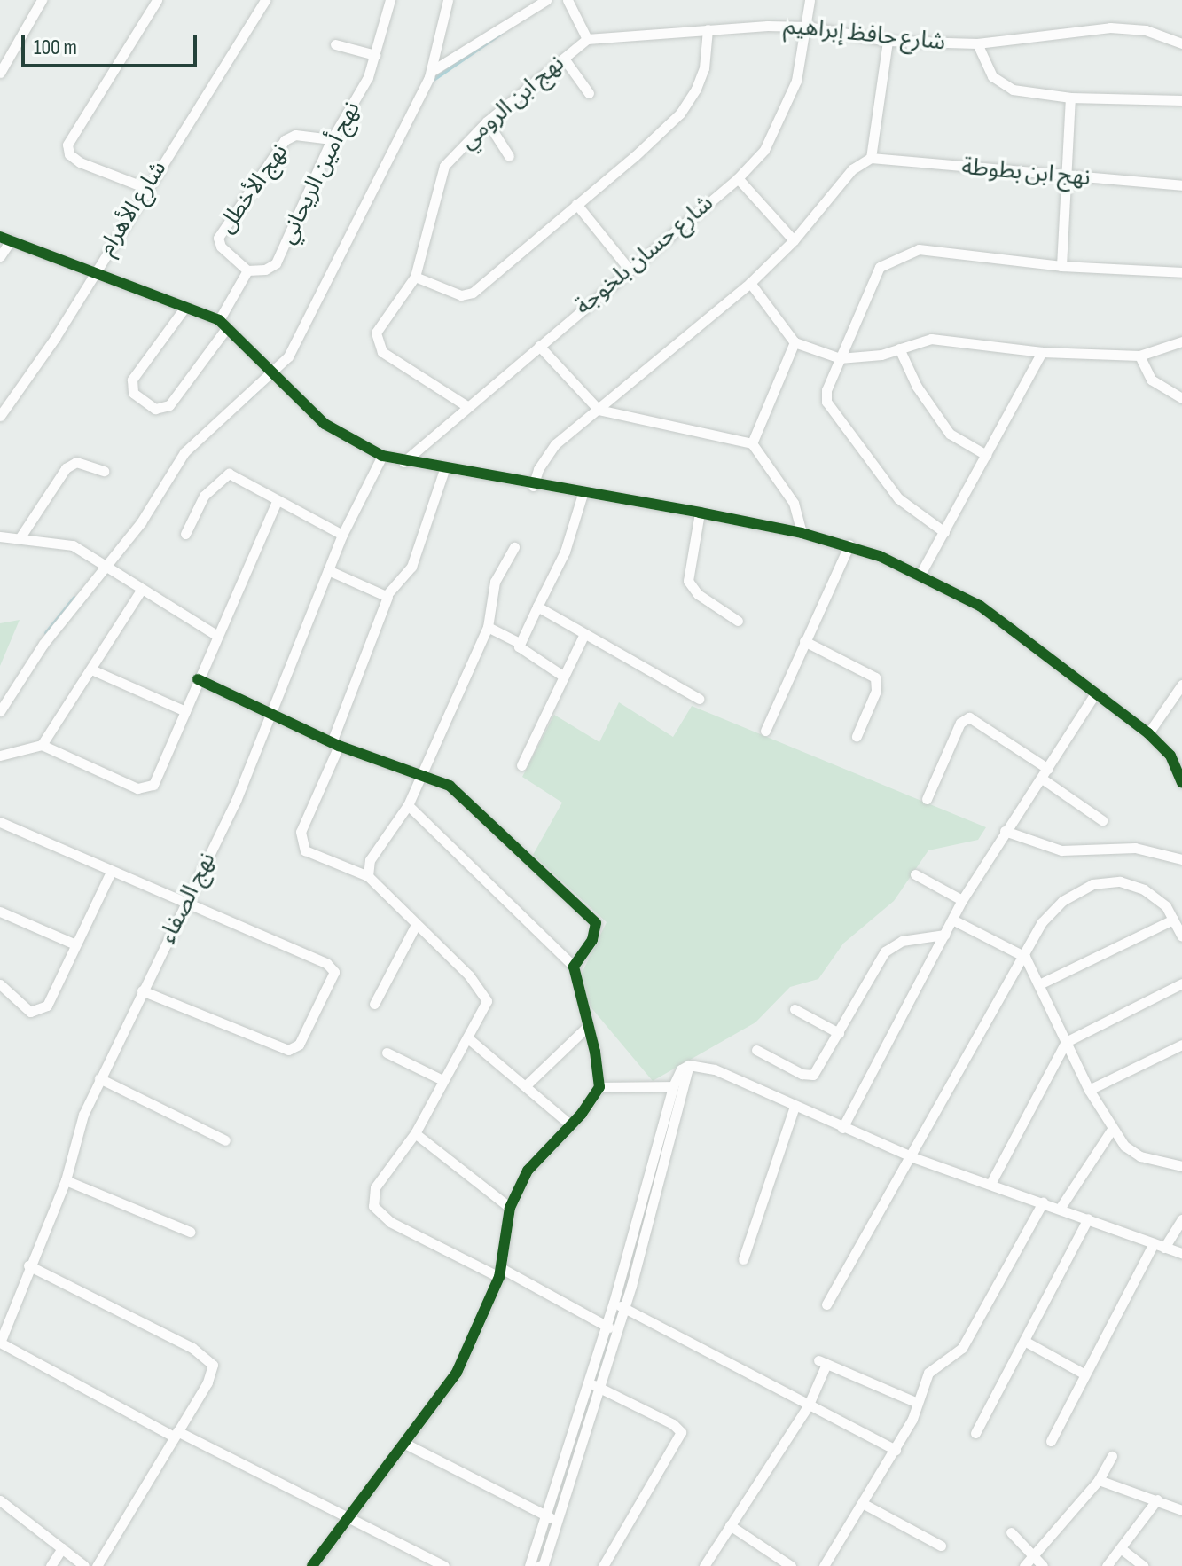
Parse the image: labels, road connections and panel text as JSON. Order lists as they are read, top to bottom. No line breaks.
{"streets":{"street":["شارع حافظ إبراهيم","نهج ابن الرومي","نهج أمين الريحاني","نهج ابن بطوطة","نهج الأخطل","شارع الأهرام","شارع حسان بلخوجة","نهج الصفاء"]},"crossings":[["شارع حافظ إبراهيم","نهج ابن الرومي"],["شارع حافظ إبراهيم","شارع حسان بلخوجة"],["نهج ابن الرومي","شارع حسان بلخوجة"],["نهج أمين الريحاني","نهج الأخطل"]],"scale_bar":"100 m"}
